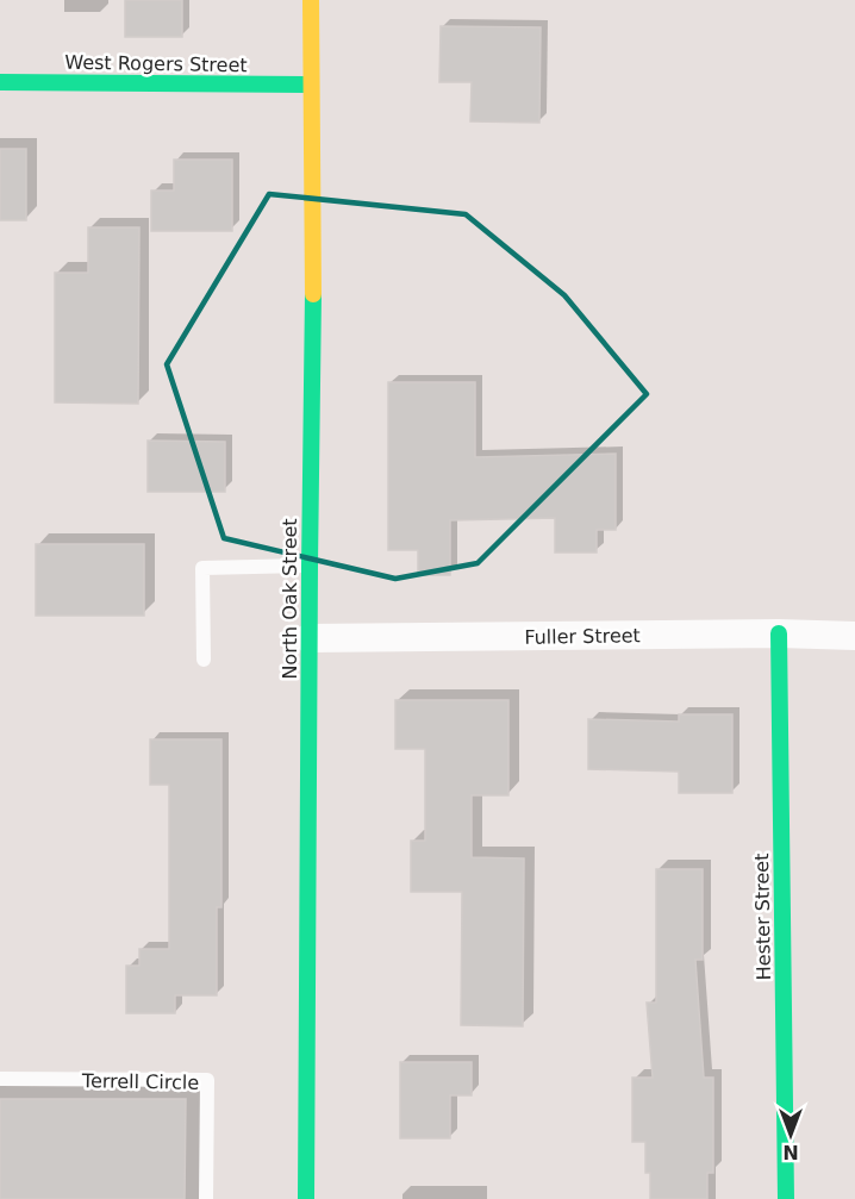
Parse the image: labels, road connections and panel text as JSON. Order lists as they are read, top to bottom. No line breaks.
{"streets":{"street":["West Rogers Street","North Oak Street","Fuller Street","Hester Street"],"lane":["Terrell Circle"]},"crossings":[["West Rogers Street","North Oak Street"],["North Oak Street","Fuller Street"],["Fuller Street","Hester Street"]],"north":"bottom"}
